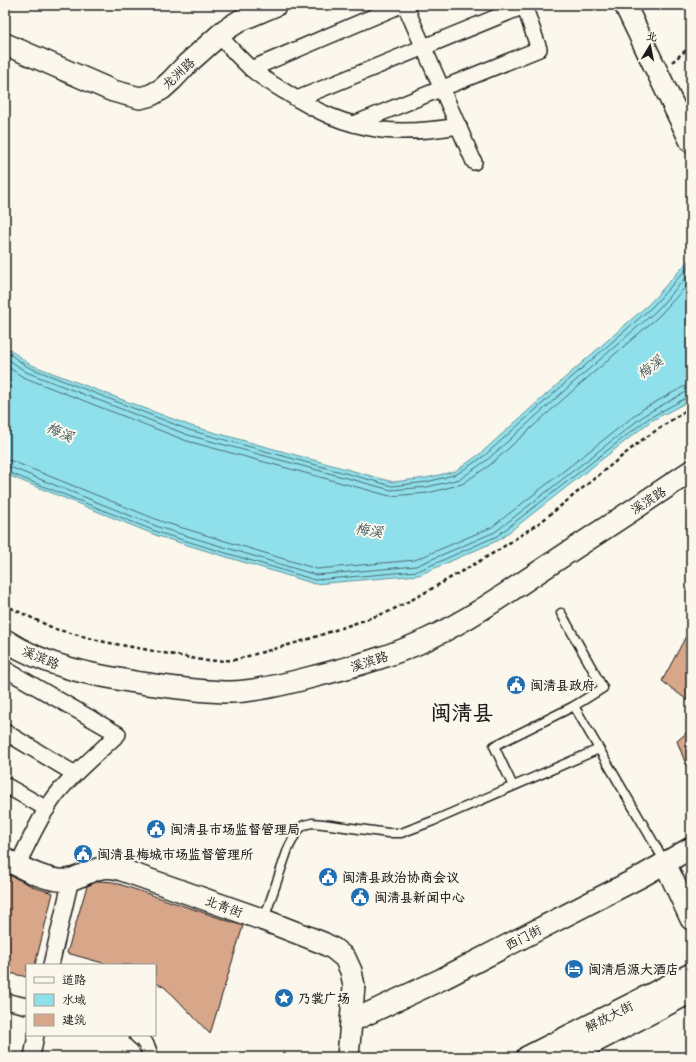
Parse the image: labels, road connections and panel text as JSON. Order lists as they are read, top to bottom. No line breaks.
{"streets":{"street":["龙洲路","溪滨路","北青街","西门街","解放大街"]},"crossings":[["北青街","西门街"]],"districts":["闽清县"],"water":["梅溪"],"places":{"public building":["闽清县政府","闽清县市场监督管理局","闽清县梅城市场监督管理所","闽清县政治协商会议","闽清县新闻中心"],"hotel":["闽清启源大酒店"],"place":["乃裳广场"]},"legend":["道路","水域","建筑"],"north":"top"}
